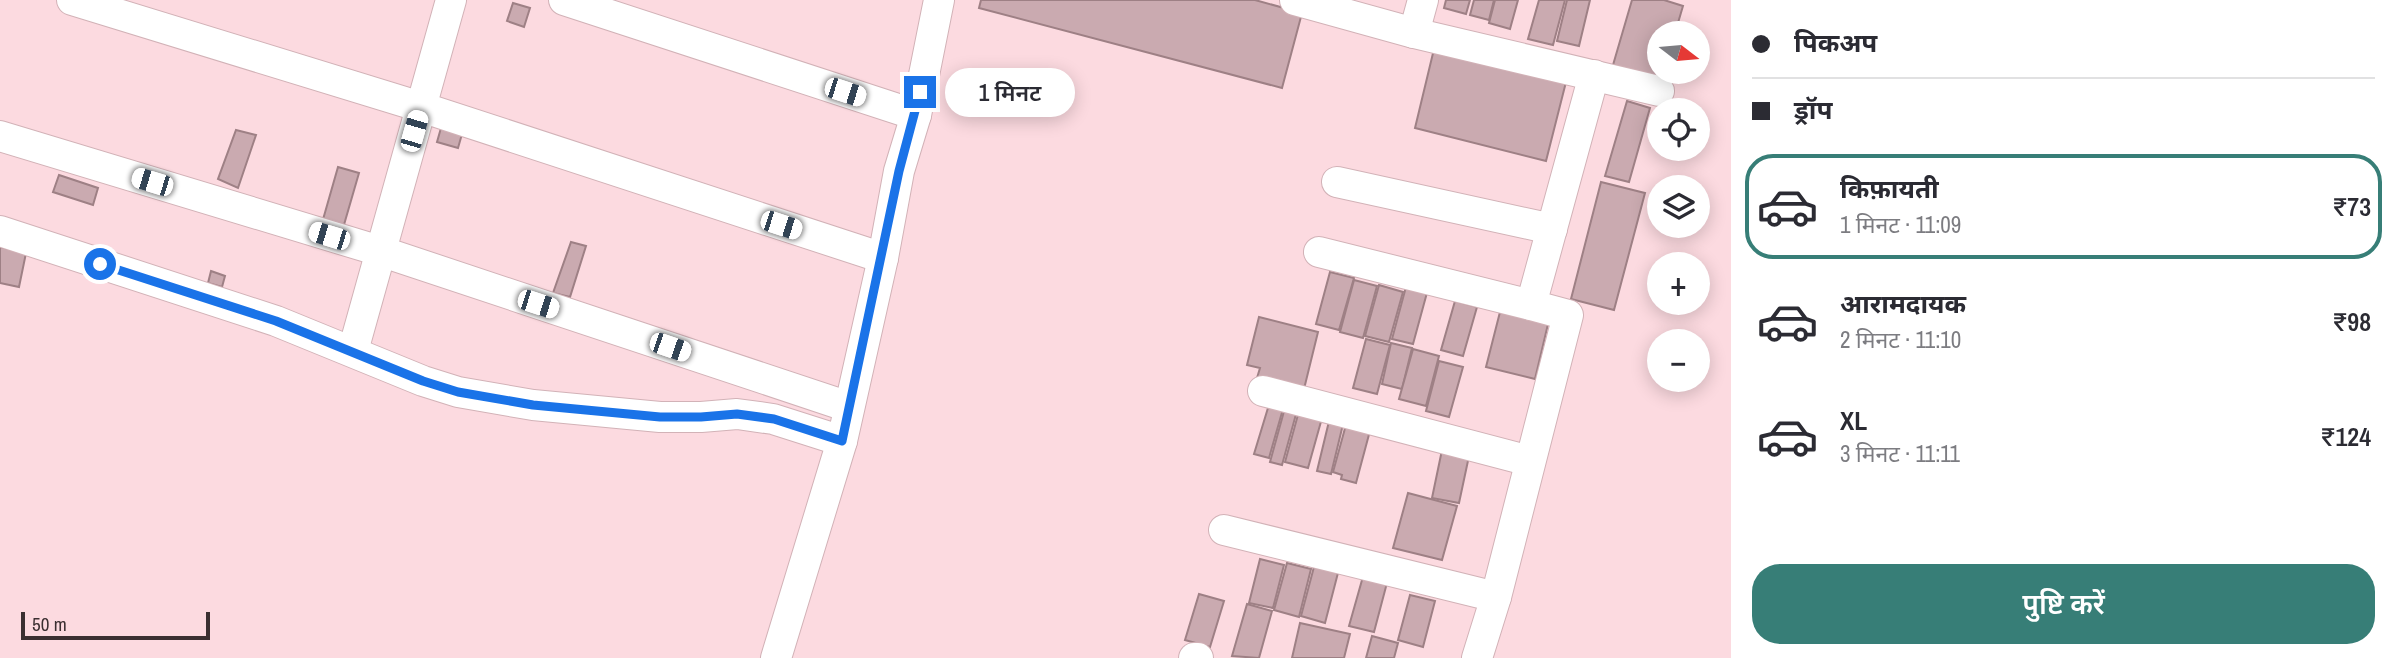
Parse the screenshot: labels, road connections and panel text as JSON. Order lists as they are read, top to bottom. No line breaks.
{"scale_bar":"50 m","north":"right","page":{"banner":["पिकअप","ड्रॉप"],"map_buttons":["+","−"],"bubble":"1 मिनट","list":[{"name":"किफ़ायती","note":"1 मिनट · 11:09","value":"₹73"},{"name":"आरामदायक","note":"2 मिनट · 11:10","value":"₹98"},{"name":"XL","note":"3 मिनट · 11:11","value":"₹124"}],"buttons":"पुष्टि करें","scale":"50 m"}}
